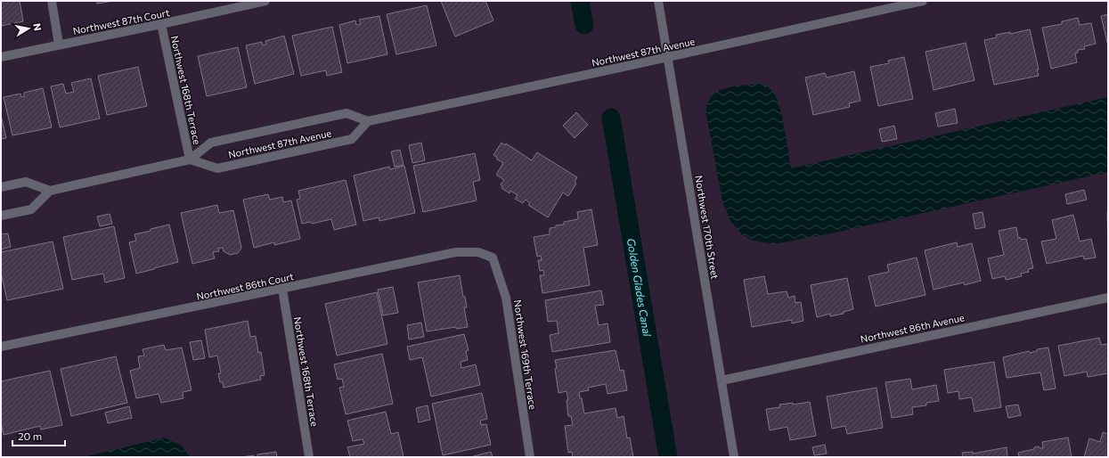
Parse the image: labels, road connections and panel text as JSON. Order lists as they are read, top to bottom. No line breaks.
{"streets":{"street":["Northwest 87th Court","Northwest 87th Avenue","Northwest 168th Terrace","Northwest 170th Street","Northwest 86th Court","Northwest 86th Avenue","Northwest 169th Terrace"]},"crossings":[["Northwest 87th Court","Northwest 168th Terrace"],["Northwest 87th Avenue","Northwest 168th Terrace"],["Northwest 87th Avenue","Northwest 170th Street"],["Northwest 168th Terrace","Northwest 86th Court"],["Northwest 170th Street","Northwest 86th Avenue"],["Northwest 86th Court","Northwest 169th Terrace"]],"water":["Golden Glades Canal"],"scale_bar":"20 m","north":"right"}
